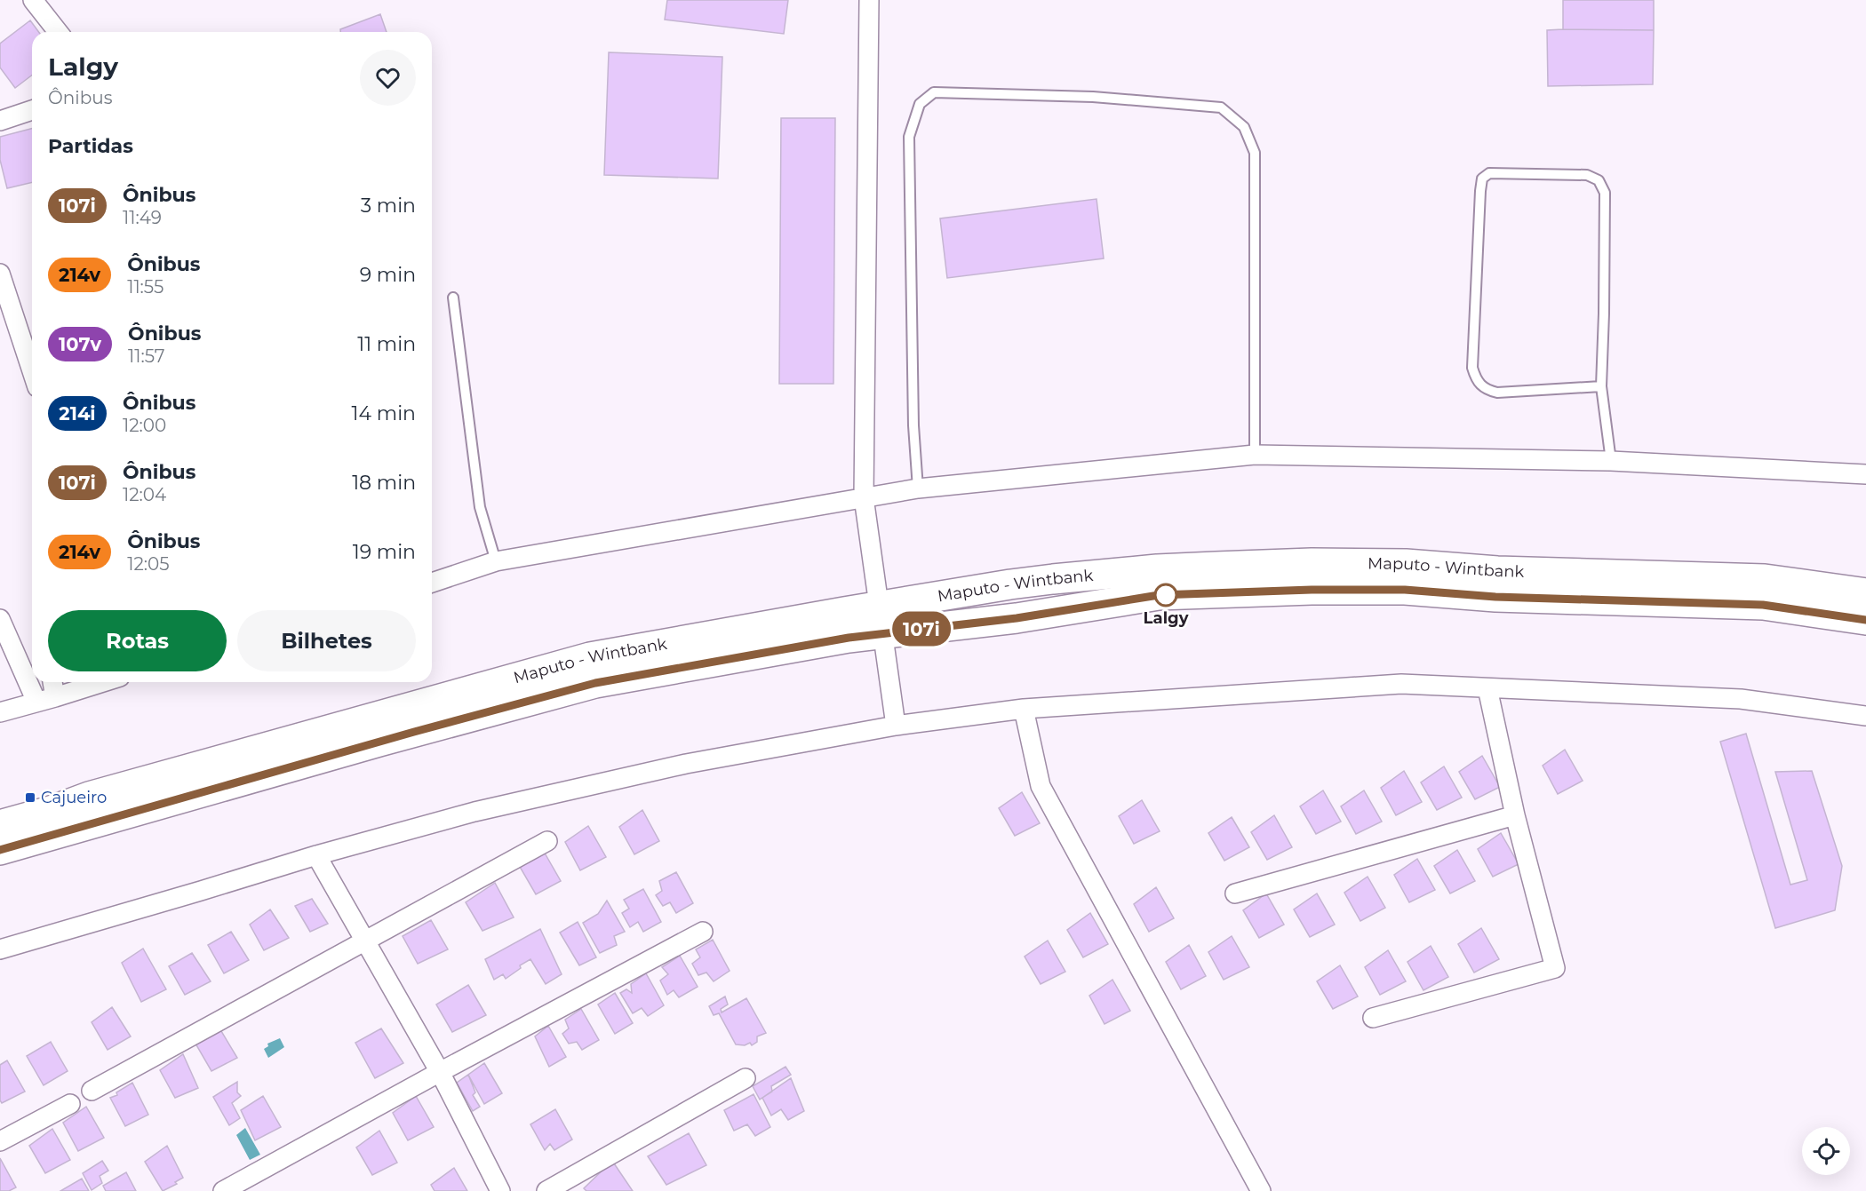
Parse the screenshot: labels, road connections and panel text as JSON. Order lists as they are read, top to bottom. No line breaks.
{"streets":{"highway":["Maputo - Wintbank"]},"places":{"other":["Lalgy"],"transit":["Cajueiro"]},"lines":["bus line 107i"],"page":{"on_map":"107i","heading":[["Lalgy","Ônibus"],"Partidas"],"list":[{"mark":"107i","name":"Ônibus","note":"11:49","value":"3 min"},{"mark":"214v","name":"Ônibus","note":"11:55","value":"9 min"},{"mark":"107v","name":"Ônibus","note":"11:57","value":"11 min"},{"mark":"214i","name":"Ônibus","note":"12:00","value":"14 min"},{"mark":"107i","name":"Ônibus","note":"12:04","value":"18 min"},{"mark":"214v","name":"Ônibus","note":"12:05","value":"19 min"}],"buttons":["Rotas","Bilhetes"]}}
